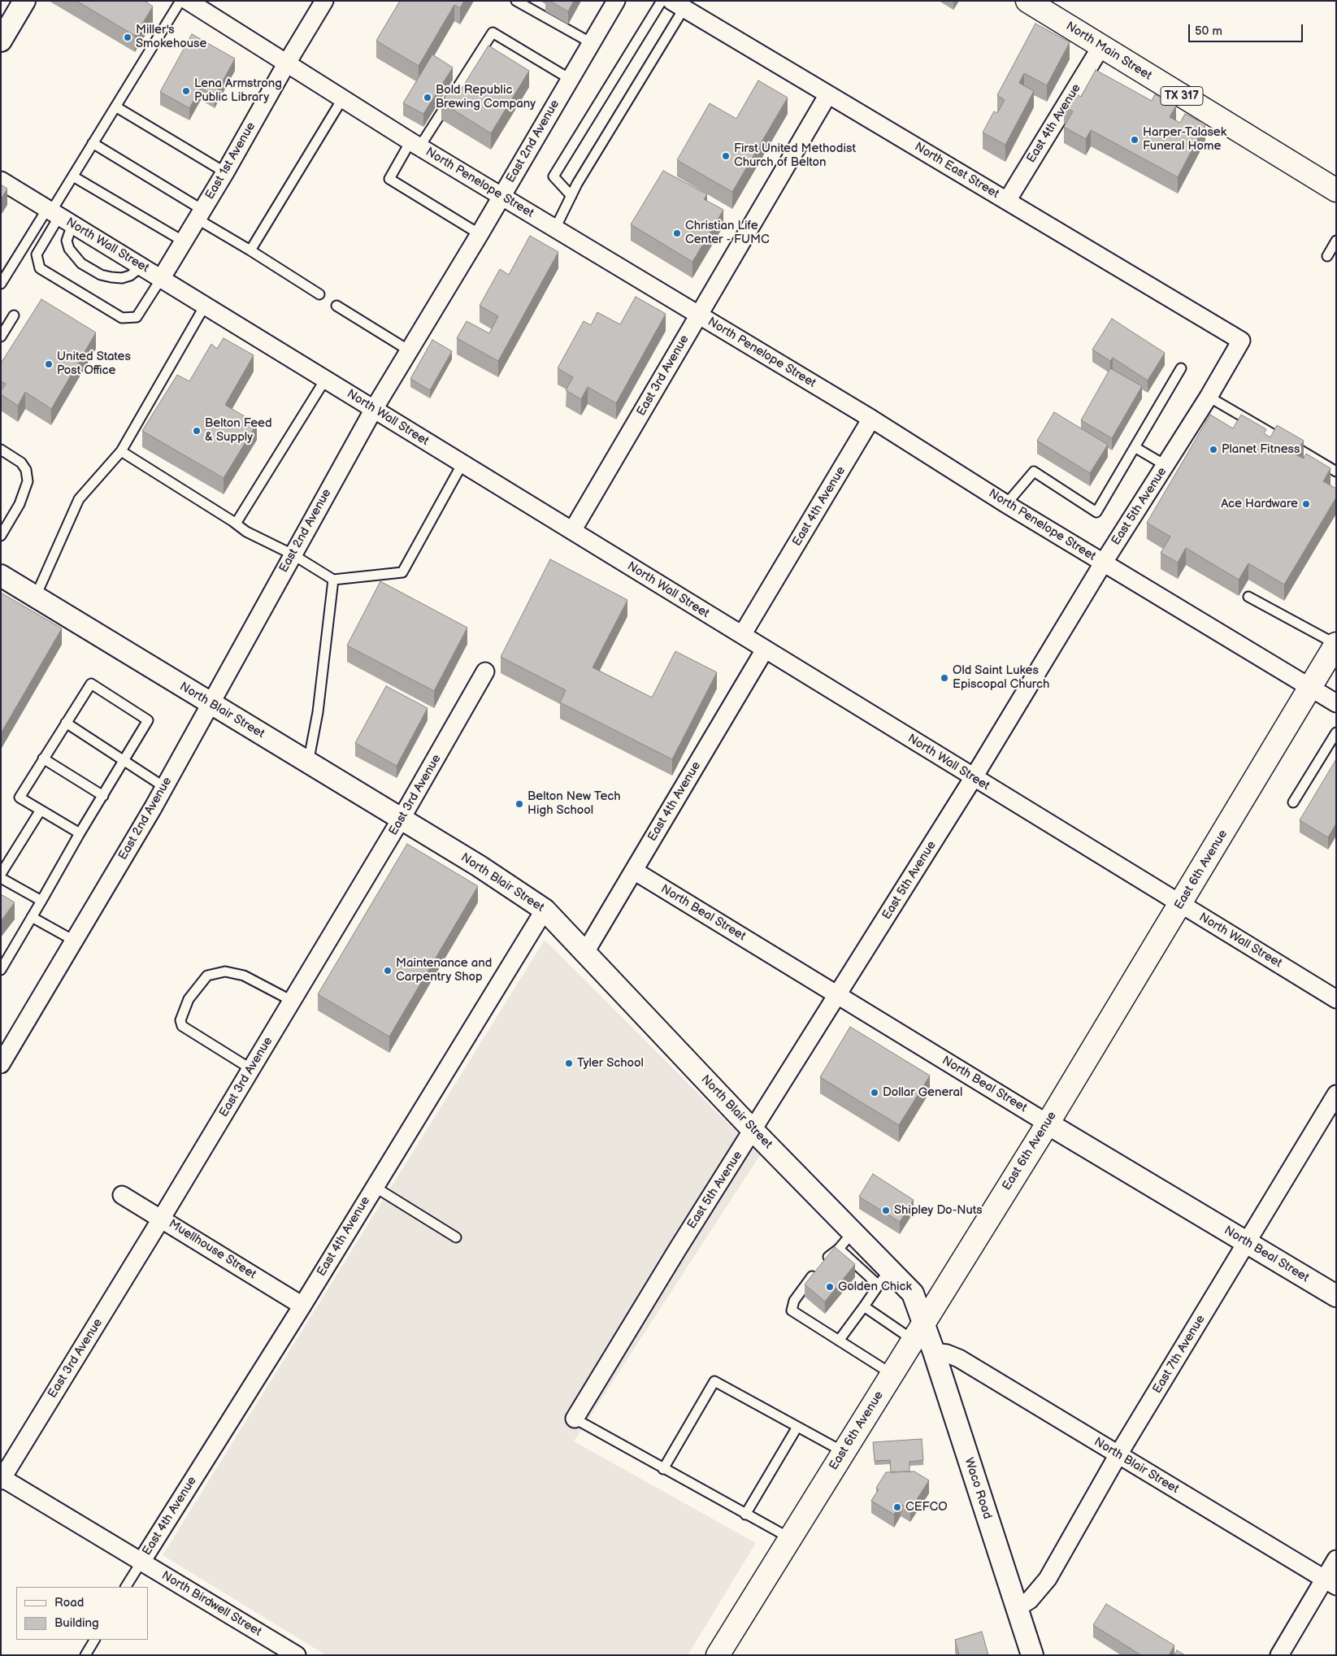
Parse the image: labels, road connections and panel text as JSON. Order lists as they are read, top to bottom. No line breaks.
{"streets":{"main road":["North Main Street","TX 317","East 6th Avenue"],"street":["East 4th Avenue","East 2nd Avenue","East 1st Avenue","North East Street","North Penelope Street","North Wall Street","East 3rd Avenue","East 5th Avenue","North Blair Street","North Beal Street","Muellhouse Street","East 7th Avenue","Waco Road","North Birdwell Street"]},"crossings":[["North Main Street","East 4th Avenue"],["East 4th Avenue","North East Street"],["East 4th Avenue","North Penelope Street"],["East 4th Avenue","North Wall Street"],["East 4th Avenue","North Blair Street"],["East 4th Avenue","North Beal Street"],["East 4th Avenue","Muellhouse Street"],["East 4th Avenue","North Birdwell Street"],["East 2nd Avenue","North Penelope Street"],["East 2nd Avenue","North Wall Street"],["East 2nd Avenue","North Blair Street"],["East 1st Avenue","North Penelope Street"],["East 1st Avenue","North Wall Street"],["North East Street","East 3rd Avenue"],["North East Street","East 5th Avenue"],["North Penelope Street","East 3rd Avenue"],["North Penelope Street","East 5th Avenue"],["North Penelope Street","East 6th Avenue"],["North Wall Street","East 3rd Avenue"],["North Wall Street","East 5th Avenue"],["North Wall Street","East 6th Avenue"],["East 3rd Avenue","North Blair Street"],["East 3rd Avenue","Muellhouse Street"],["East 3rd Avenue","North Birdwell Street"],["East 5th Avenue","North Blair Street"],["East 5th Avenue","North Beal Street"],["North Blair Street","East 6th Avenue"],["North Blair Street","East 7th Avenue"],["North Blair Street","Waco Road"],["East 6th Avenue","North Beal Street"],["East 6th Avenue","Waco Road"],["North Beal Street","East 7th Avenue"],["East 7th Avenue","Waco Road"]],"places":["Miller's Smokehouse","Lena Armstrong Public Library","Bold Republic Brewing Company","Harper-Talasek Funeral Home","First United Methodist Church of Belton","Christian Life Center - FUMC","United States Post Office","Belton Feed & Supply","Planet Fitness","Ace Hardware","Old Saint Lukes Episcopal Church","Belton New Tech High School","Maintenance and Carpentry Shop","Tyler School","Dollar General","Shipley Do-Nuts","Golden Chick","CEFCO"],"legend":["Road","Building"],"scale_bar":"50 m"}
